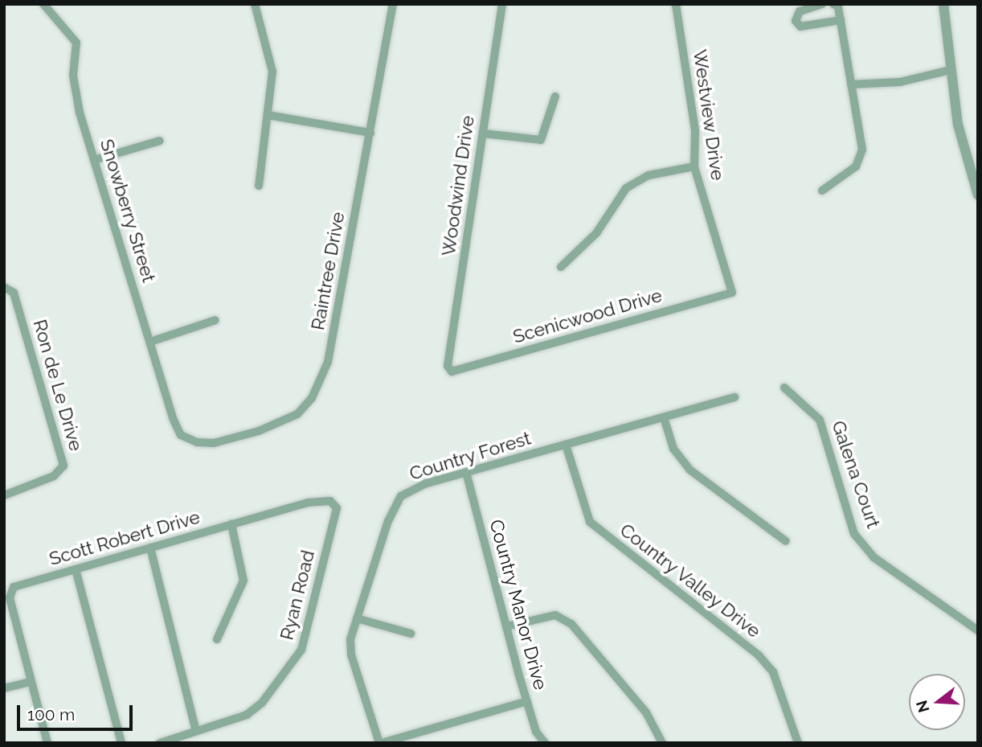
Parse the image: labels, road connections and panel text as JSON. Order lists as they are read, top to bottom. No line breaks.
{"streets":{"street":["Westview Drive","Woodwind Drive","Snowberry Street","Raintree Drive","Scenicwood Drive","Ron de Le Drive","Country Forest","Galena Court","Scott Robert Drive","Country Valley Drive","Ryan Road","Country Manor Drive"]},"crossings":[["Westview Drive","Scenicwood Drive"],["Woodwind Drive","Scenicwood Drive"],["Snowberry Street","Raintree Drive"],["Country Forest","Country Valley Drive"],["Country Forest","Country Manor Drive"],["Scott Robert Drive","Ryan Road"]],"scale_bar":"100 m","north":"left"}
